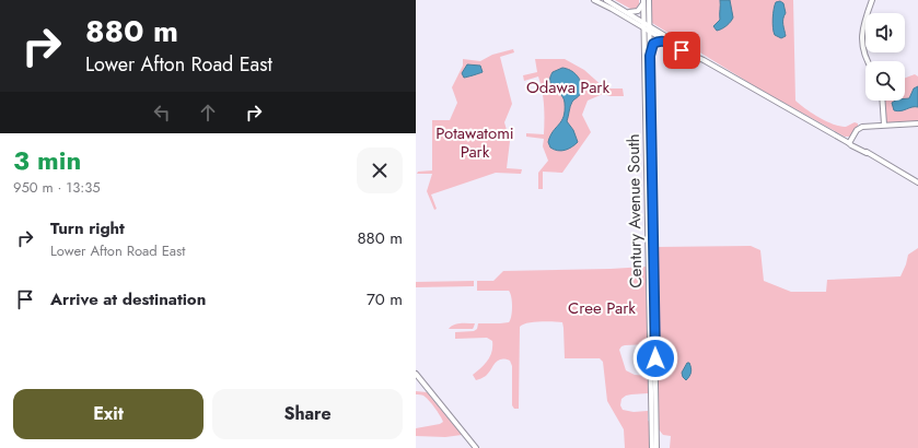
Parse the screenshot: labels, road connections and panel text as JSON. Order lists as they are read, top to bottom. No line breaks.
{"streets":{"main road":["Century Avenue South"]},"parks":["Odawa Park","Potawatomi Park","Cree Park"],"page":{"turn":["880 m","Lower Afton Road East"],"heading":["3 min","950 m · 13:35"],"list":[{"name":"Turn right","note":"Lower Afton Road East","value":"880 m"},{"name":"Arrive at destination","value":"70 m"}],"buttons":["Exit","Share"]}}
